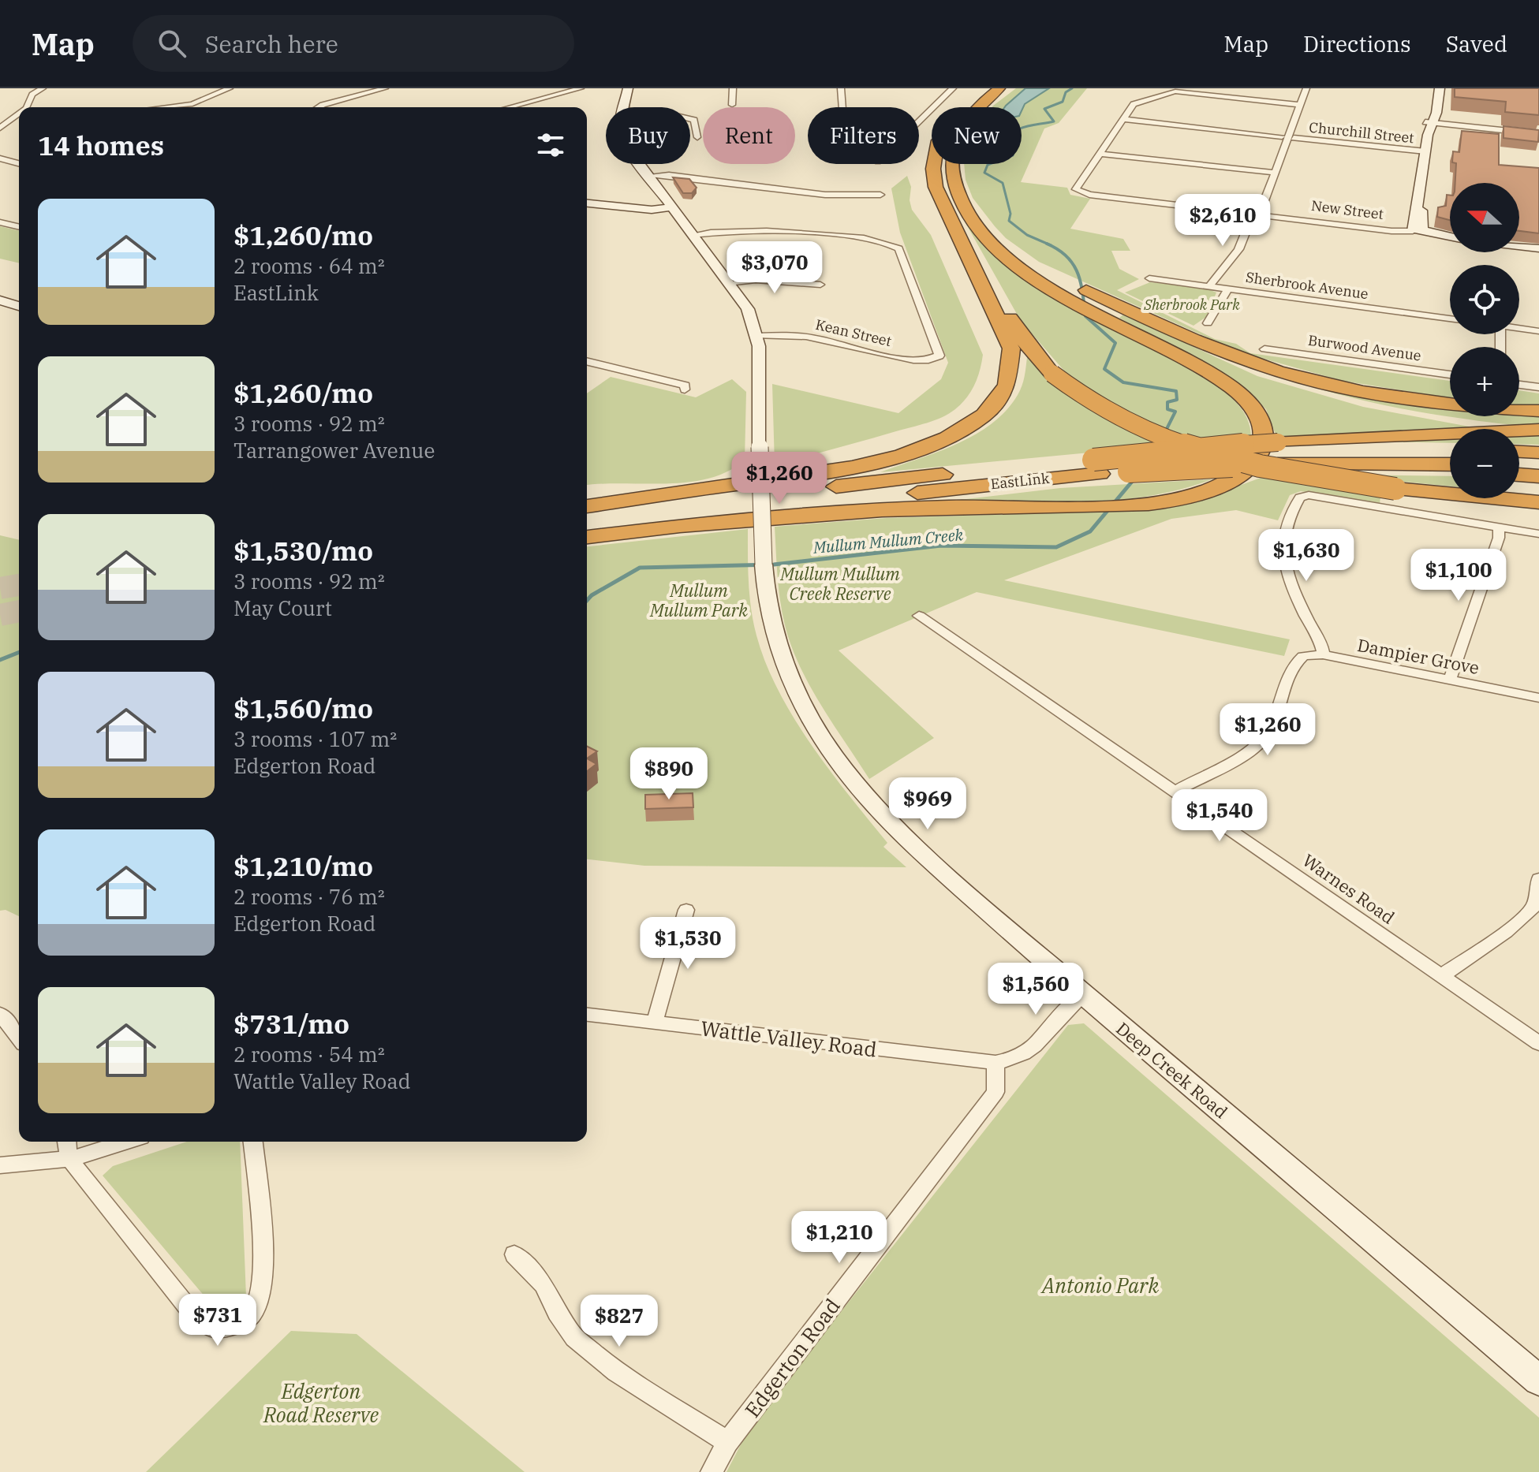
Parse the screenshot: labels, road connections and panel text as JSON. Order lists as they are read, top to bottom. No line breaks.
{"streets":{"highway":["EastLink"],"main road":["New Street","Deep Creek Road"],"street":["Churchill Street","Sherbrook Avenue","Kean Street","Burwood Avenue","Dampier Grove","Warnes Road","Wattle Valley Road","Edgerton Road"]},"crossings":[["Kean Street","Deep Creek Road"],["Wattle Valley Road","Edgerton Road"]],"water":["Mullum Mullum Creek"],"parks":["Sherbrook Park","Mullum Mullum Creek Reserve","Mullum Mullum Park","Antonio Park","Edgerton Road Reserve"],"north":"left","page":{"header":"Map","search":"Search here","nav":["Map","Directions","Saved"],"chip":["Buy","Rent","Filters","New"],"heading":"14 homes","map_buttons":["+","−"],"list":[{"name":"$1,260/mo","note":"2 rooms · 64 m² · EastLink"},{"name":"$1,260/mo","note":"3 rooms · 92 m² · Tarrangower Avenue"},{"name":"$1,530/mo","note":"3 rooms · 92 m² · May Court"},{"name":"$1,560/mo","note":"3 rooms · 107 m² · Edgerton Road"},{"name":"$1,210/mo","note":"2 rooms · 76 m² · Edgerton Road"},{"name":"$731/mo","note":"2 rooms · 54 m² · Wattle Valley Road"}],"price":["$2,610","$3,070","$1,260","$1,630","$1,100","$1,260","$890","$969","$1,540","$1,530","$1,560","$1,210","$731","$827"]}}
